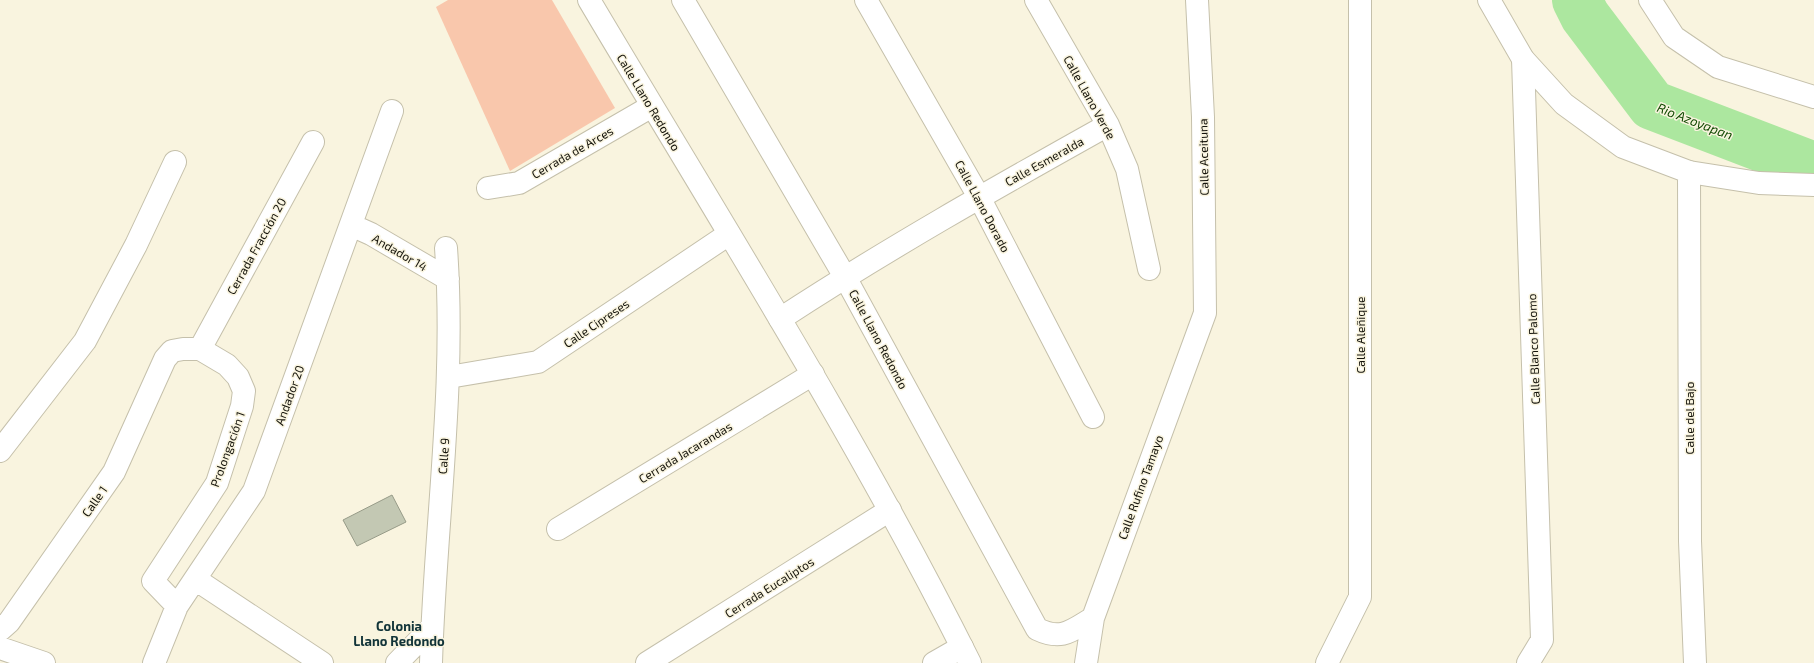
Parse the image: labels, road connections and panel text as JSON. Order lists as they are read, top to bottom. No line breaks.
{"streets":{"street":["Calle Llano Verde","Calle Llano Redondo","Cerrada de Arces","Calle Aceituna","Calle Esmeralda","Calle Llano Dorado","Cerrada Fracción 20","Andador 14","Calle Cipreses","Calle Aleñique","Calle Blanco Palomo","Andador 20","Calle del Bajo","Prolongación 1","Cerrada Jacarandas","Calle 9","Calle Rufino Tamayo","Calle 1","Cerrada Eucaliptos"]},"crossings":[["Calle Llano Verde","Calle Esmeralda"],["Calle Llano Redondo","Cerrada de Arces"],["Calle Llano Redondo","Calle Esmeralda"],["Calle Llano Redondo","Calle Cipreses"],["Calle Llano Redondo","Cerrada Jacarandas"],["Calle Llano Redondo","Calle Rufino Tamayo"],["Calle Llano Redondo","Cerrada Eucaliptos"],["Calle Aceituna","Calle Rufino Tamayo"],["Calle Esmeralda","Calle Llano Dorado"],["Cerrada Fracción 20","Prolongación 1"],["Andador 14","Andador 20"],["Andador 14","Calle 9"],["Calle Cipreses","Calle 9"],["Andador 20","Prolongación 1"],["Prolongación 1","Calle 1"]],"districts":["Colonia Llano Redondo"],"water":["Rio Azoyapan"]}
